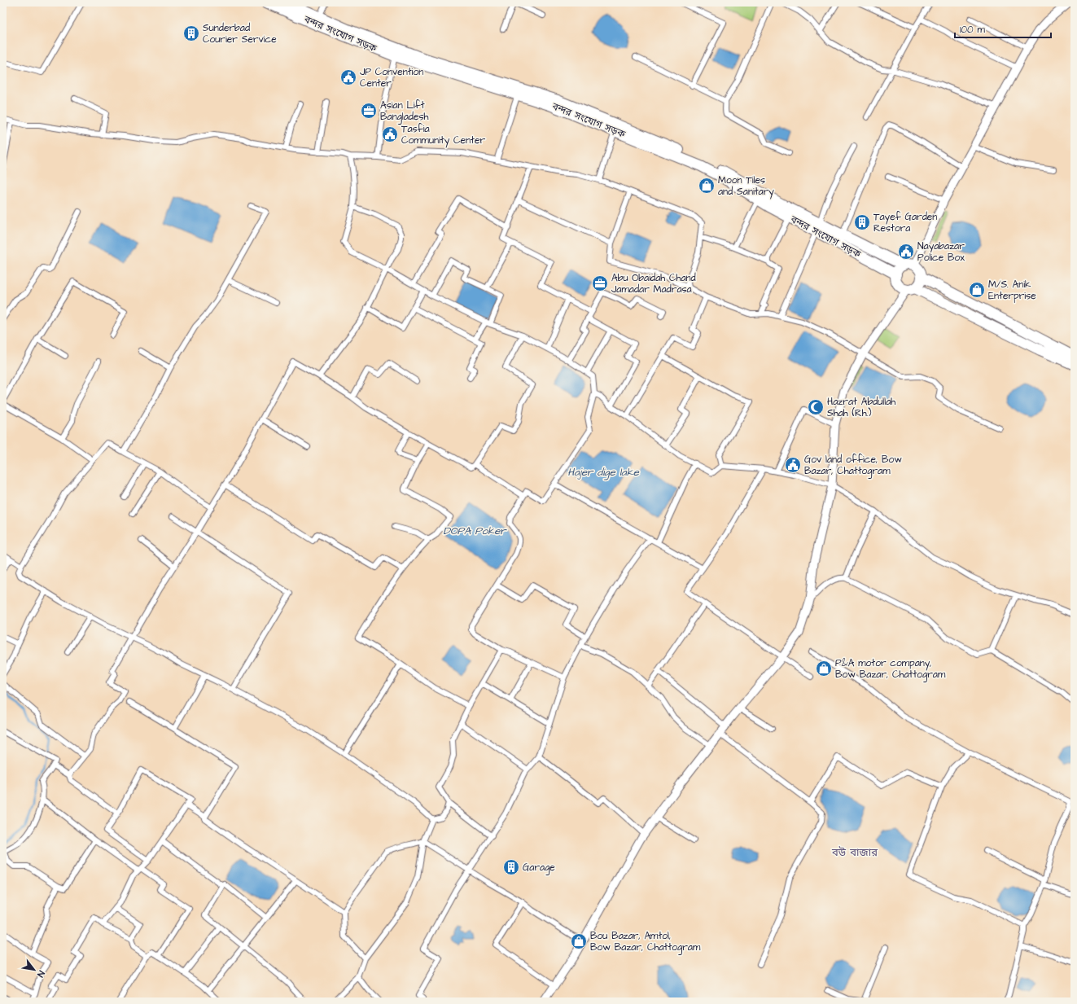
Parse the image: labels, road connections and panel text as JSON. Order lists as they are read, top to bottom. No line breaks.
{"streets":{"highway":["বন্দর সংযোগ সড়ক"]},"districts":["বউ বাজার"],"water":["Hajer dige lake","DOPA Poker"],"places":{"building":["Sunderbad Courier Service","Tayef Garden Restora","Garage"],"public building":["JP Convention Center","Tasfia Community Center","Nayabazar Police Box","Gov land office, Bow Bazar, Chattogram"],"office":["Asian Lift Bangladesh","Abu Obaidah Chand Jamadar Madrasa"],"shop":["Moon Tiles and Sanitary","M/S. Anik Enterprise","P&A motor company, Bow Bazar, Chattogram","Bou Bazar, Amtol, Bow Bazar, Chattogram"],"mosque":["Hazrat Abdullah Shah (Rh.)"]},"scale_bar":"100 m","north":"bottom right"}
